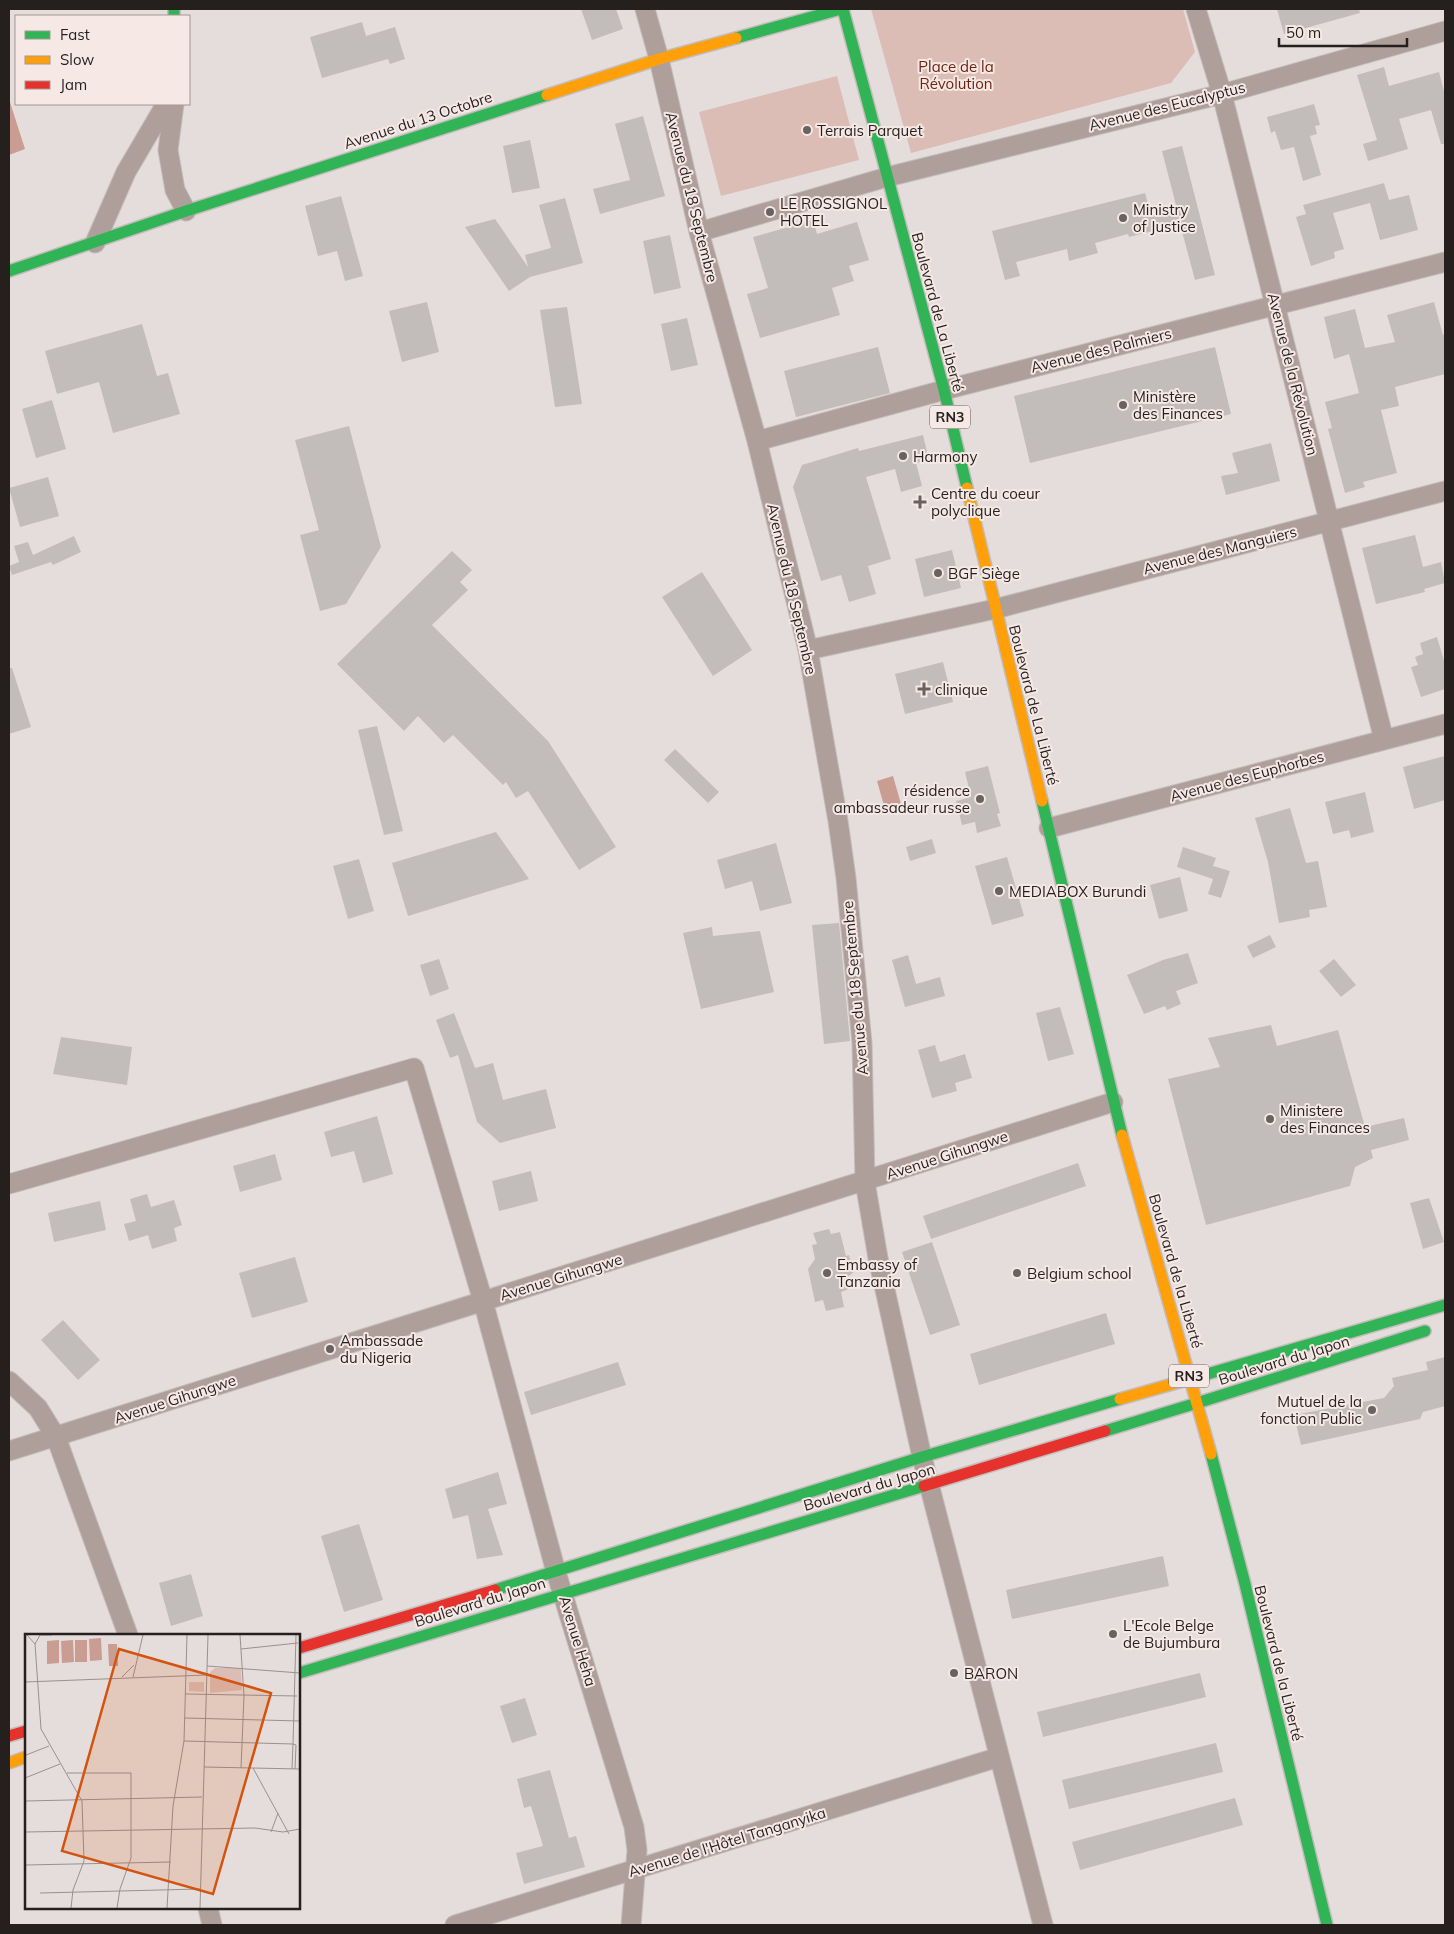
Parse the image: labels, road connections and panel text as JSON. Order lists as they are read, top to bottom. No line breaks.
{"streets":{"main road":["Avenue du 13 Octobre","Boulevard de La Liberté","RN3","Boulevard de la Liberté","Boulevard du Japon"],"street":["Avenue des Eucalyptus","Avenue du 18 Septembre","Avenue des Palmiers","Avenue de la Révolution","Avenue des Manguiers","Avenue des Euphorbes","Avenue Gihungwe","Avenue Heha","Avenue de l'Hôtel Tanganyika"]},"crossings":[["Avenue des Eucalyptus","Avenue du 18 Septembre"],["Avenue des Eucalyptus","Boulevard de La Liberté"],["Avenue des Eucalyptus","Avenue de la Révolution"],["Avenue du 13 Octobre","Avenue du 18 Septembre"],["Avenue du 13 Octobre","Boulevard de La Liberté"],["Avenue du 18 Septembre","Avenue des Palmiers"],["Avenue du 18 Septembre","Avenue des Manguiers"],["Avenue du 18 Septembre","Avenue Gihungwe"],["Avenue du 18 Septembre","Boulevard du Japon"],["Avenue du 18 Septembre","Avenue de l'Hôtel Tanganyika"],["Boulevard de La Liberté","Avenue des Palmiers"],["Boulevard de La Liberté","Avenue des Manguiers"],["Boulevard de La Liberté","Avenue des Euphorbes"],["Boulevard de La Liberté","Boulevard de la Liberté"],["Avenue des Palmiers","Avenue de la Révolution"],["Avenue de la Révolution","Avenue des Manguiers"],["Avenue de la Révolution","Avenue des Euphorbes"],["Avenue des Euphorbes","Boulevard de la Liberté"],["Avenue Gihungwe","Boulevard de la Liberté"],["Avenue Gihungwe","Avenue Heha"],["Boulevard de la Liberté","Boulevard du Japon"],["Boulevard du Japon","Avenue Heha"],["Avenue Heha","Avenue de l'Hôtel Tanganyika"]],"parks":["Place de la Révolution"],"places":{"other":["Terrais Parquet","LE ROSSIGNOL HOTEL","Ministry of Justice","Ministère des Finances","Harmony","BGF Siège","résidence ambassadeur russe","MEDIABOX Burundi","Ministere des Finances","Embassy of Tanzania","Belgium school","Ambassade du Nigeria","Mutuel de la fonction Public","L'Ecole Belge de Bujumbura","BARON"],"health":["Centre du coeur polyclique","clinique"]},"legend":["Fast","Slow","Jam"],"scale_bar":"50 m"}
